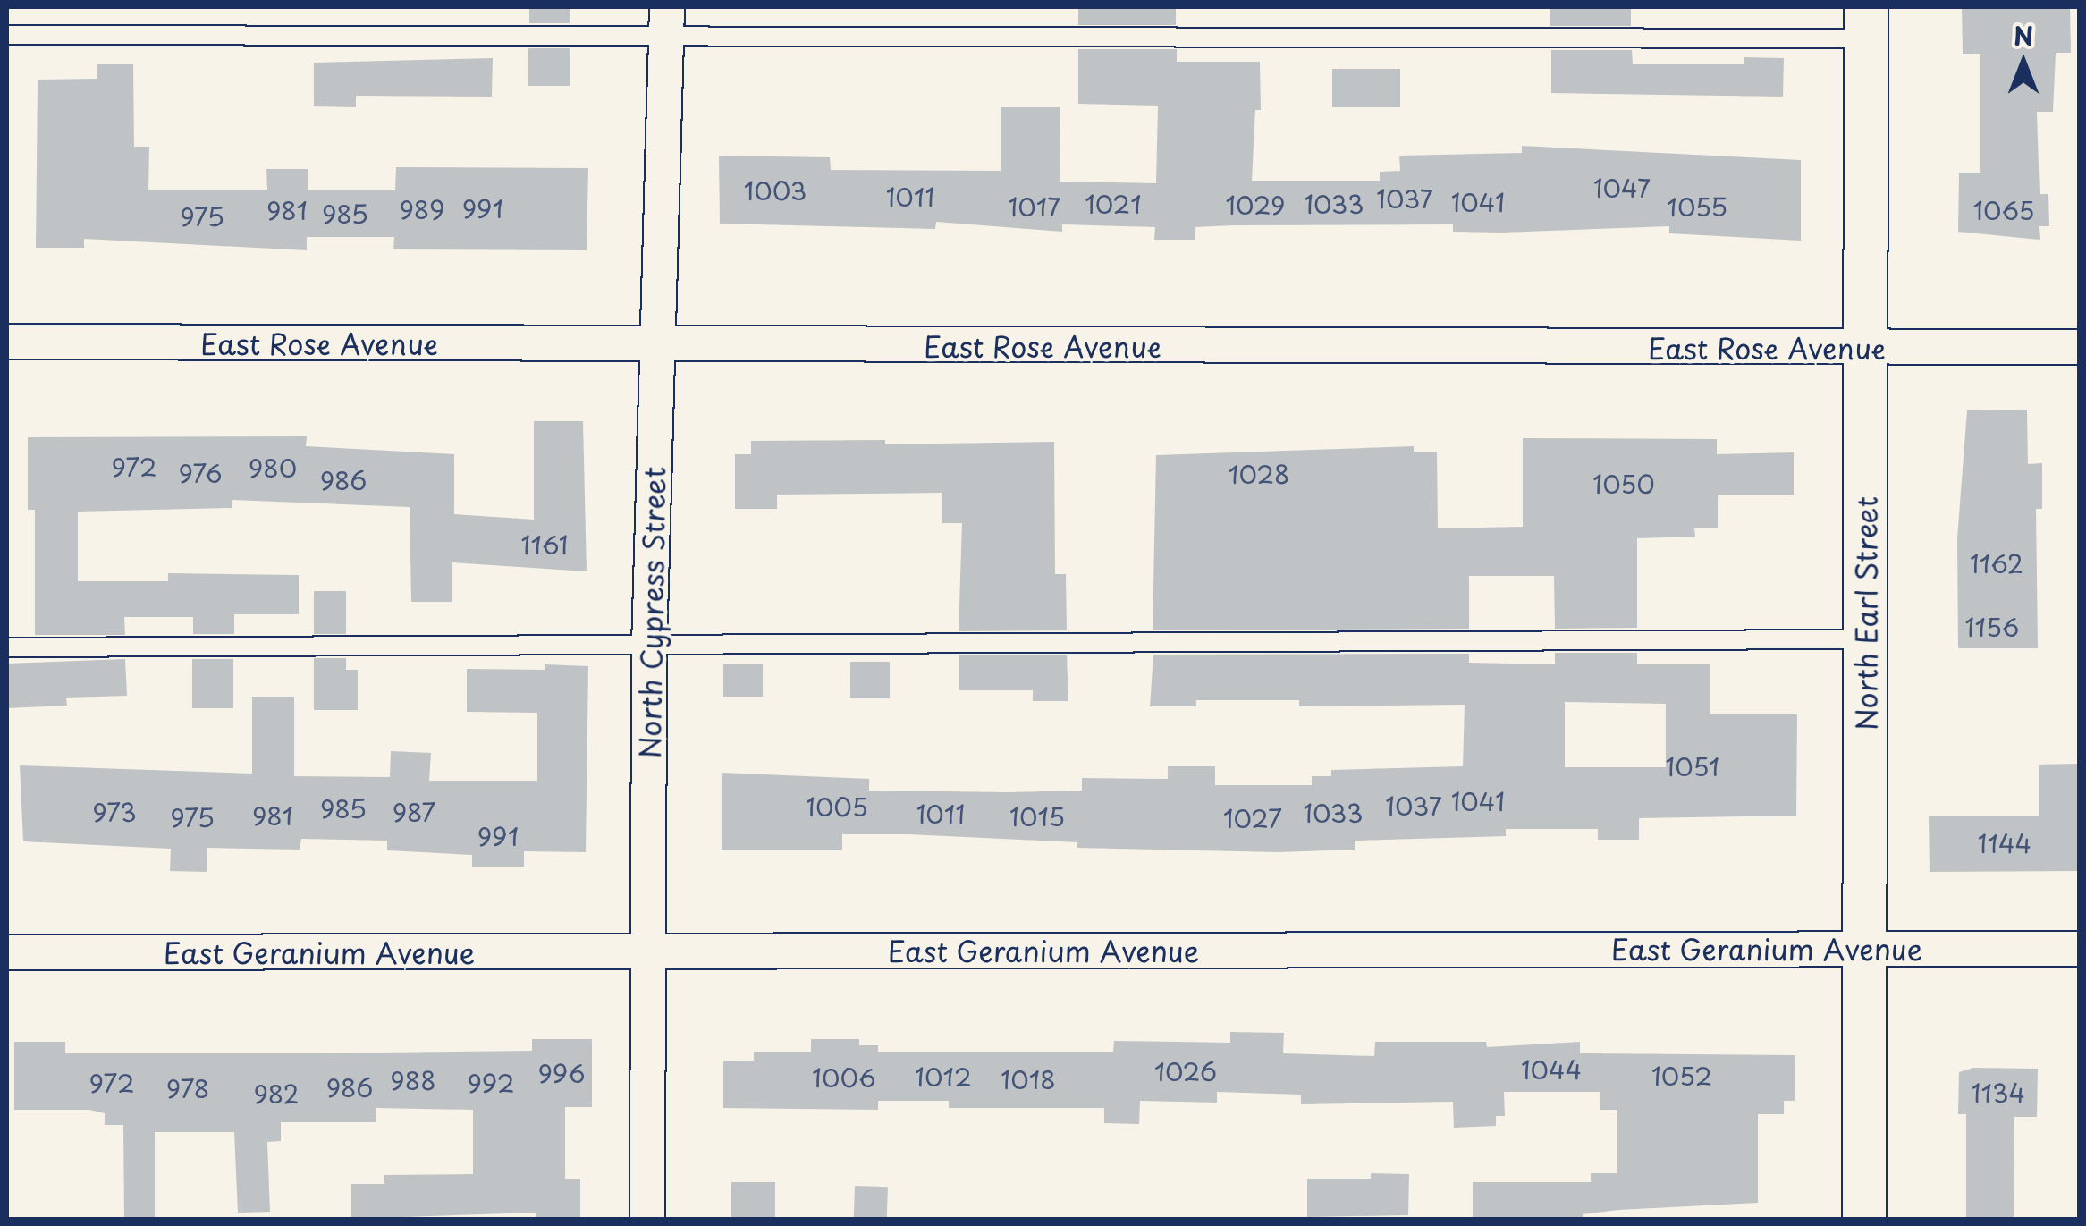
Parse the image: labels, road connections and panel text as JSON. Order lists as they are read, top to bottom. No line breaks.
{"streets":{"street":["East Rose Avenue","North Cypress Street","North Earl Street","East Geranium Avenue"]},"crossings":[["East Rose Avenue","North Cypress Street"],["East Rose Avenue","North Earl Street"],["North Cypress Street","East Geranium Avenue"],["North Earl Street","East Geranium Avenue"]],"house_numbers":["1047","1003","1011","1037","1041","1021","1033","1029","1017","1055","991","989","981","1065","985","975","972","980","976","1028","986","1050","1161","1162","1156","1051","1041","1037","1005","985","973","987","1033","1011","981","1015","975","1027","991","1144","1044","1026","996","1052","1012","1006","1018","988","972","992","986","978","1134","982"],"north":"top"}
